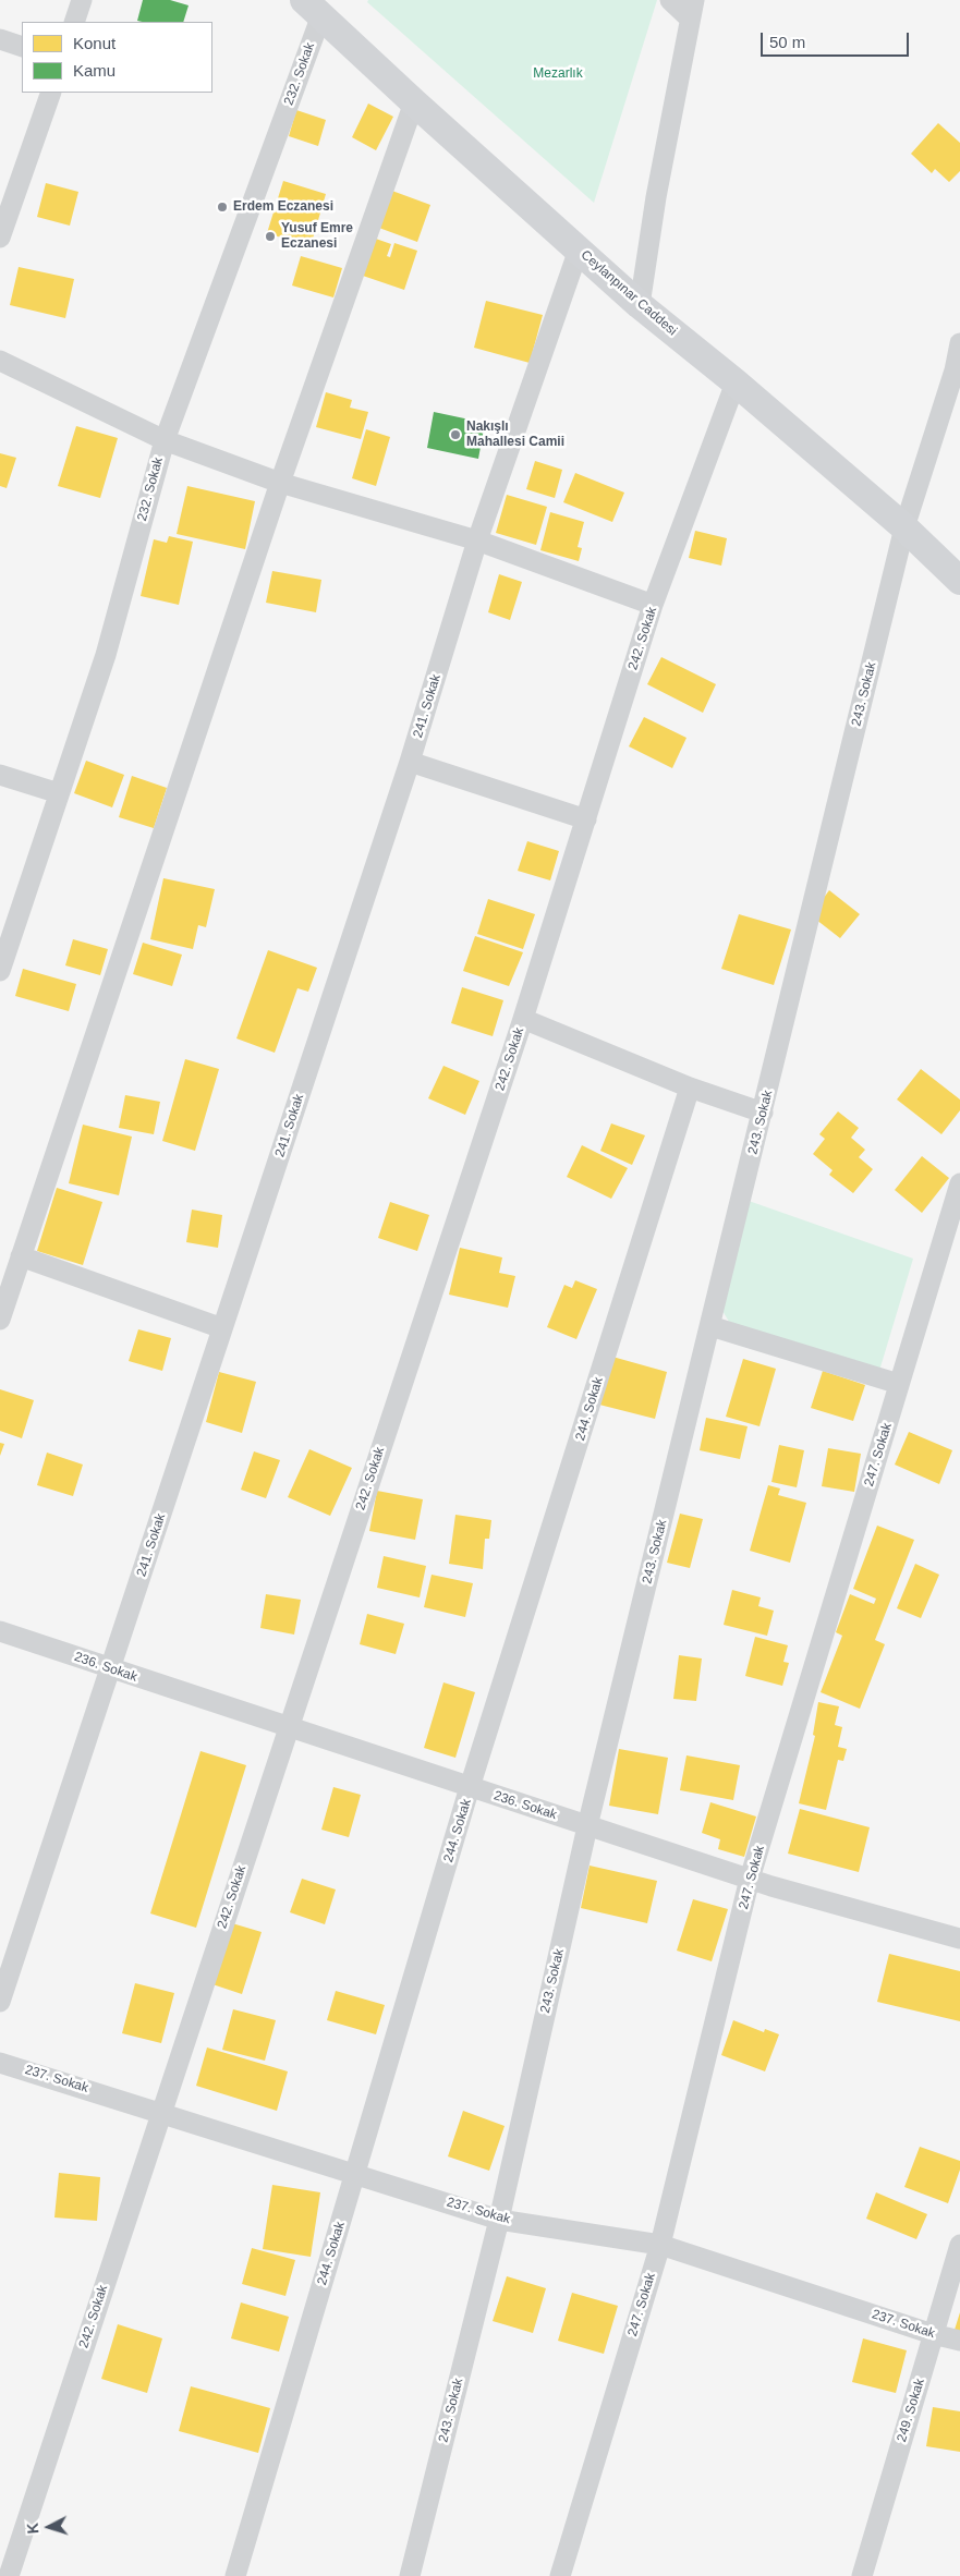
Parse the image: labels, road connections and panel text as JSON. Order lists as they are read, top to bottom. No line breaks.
{"streets":{"main road":["Ceylanpınar Caddesi"],"street":["232. Sokak","242. Sokak","243. Sokak","241. Sokak","244. Sokak","247. Sokak","236. Sokak","237. Sokak","249. Sokak"]},"crossings":[["232. Sokak","Ceylanpınar Caddesi"],["Ceylanpınar Caddesi","242. Sokak"],["Ceylanpınar Caddesi","243. Sokak"],["Ceylanpınar Caddesi","241. Sokak"],["242. Sokak","236. Sokak"],["242. Sokak","237. Sokak"],["243. Sokak","236. Sokak"],["243. Sokak","237. Sokak"],["241. Sokak","236. Sokak"],["244. Sokak","236. Sokak"],["244. Sokak","237. Sokak"],["247. Sokak","236. Sokak"],["247. Sokak","237. Sokak"],["237. Sokak","249. Sokak"]],"parks":["Mezarlık"],"places":["Erdem Eczanesi","Yusuf Emre Eczanesi","Nakışlı Mahallesi Camii"],"legend":["Konut","Kamu"],"scale_bar":"50 m","north":"left"}
